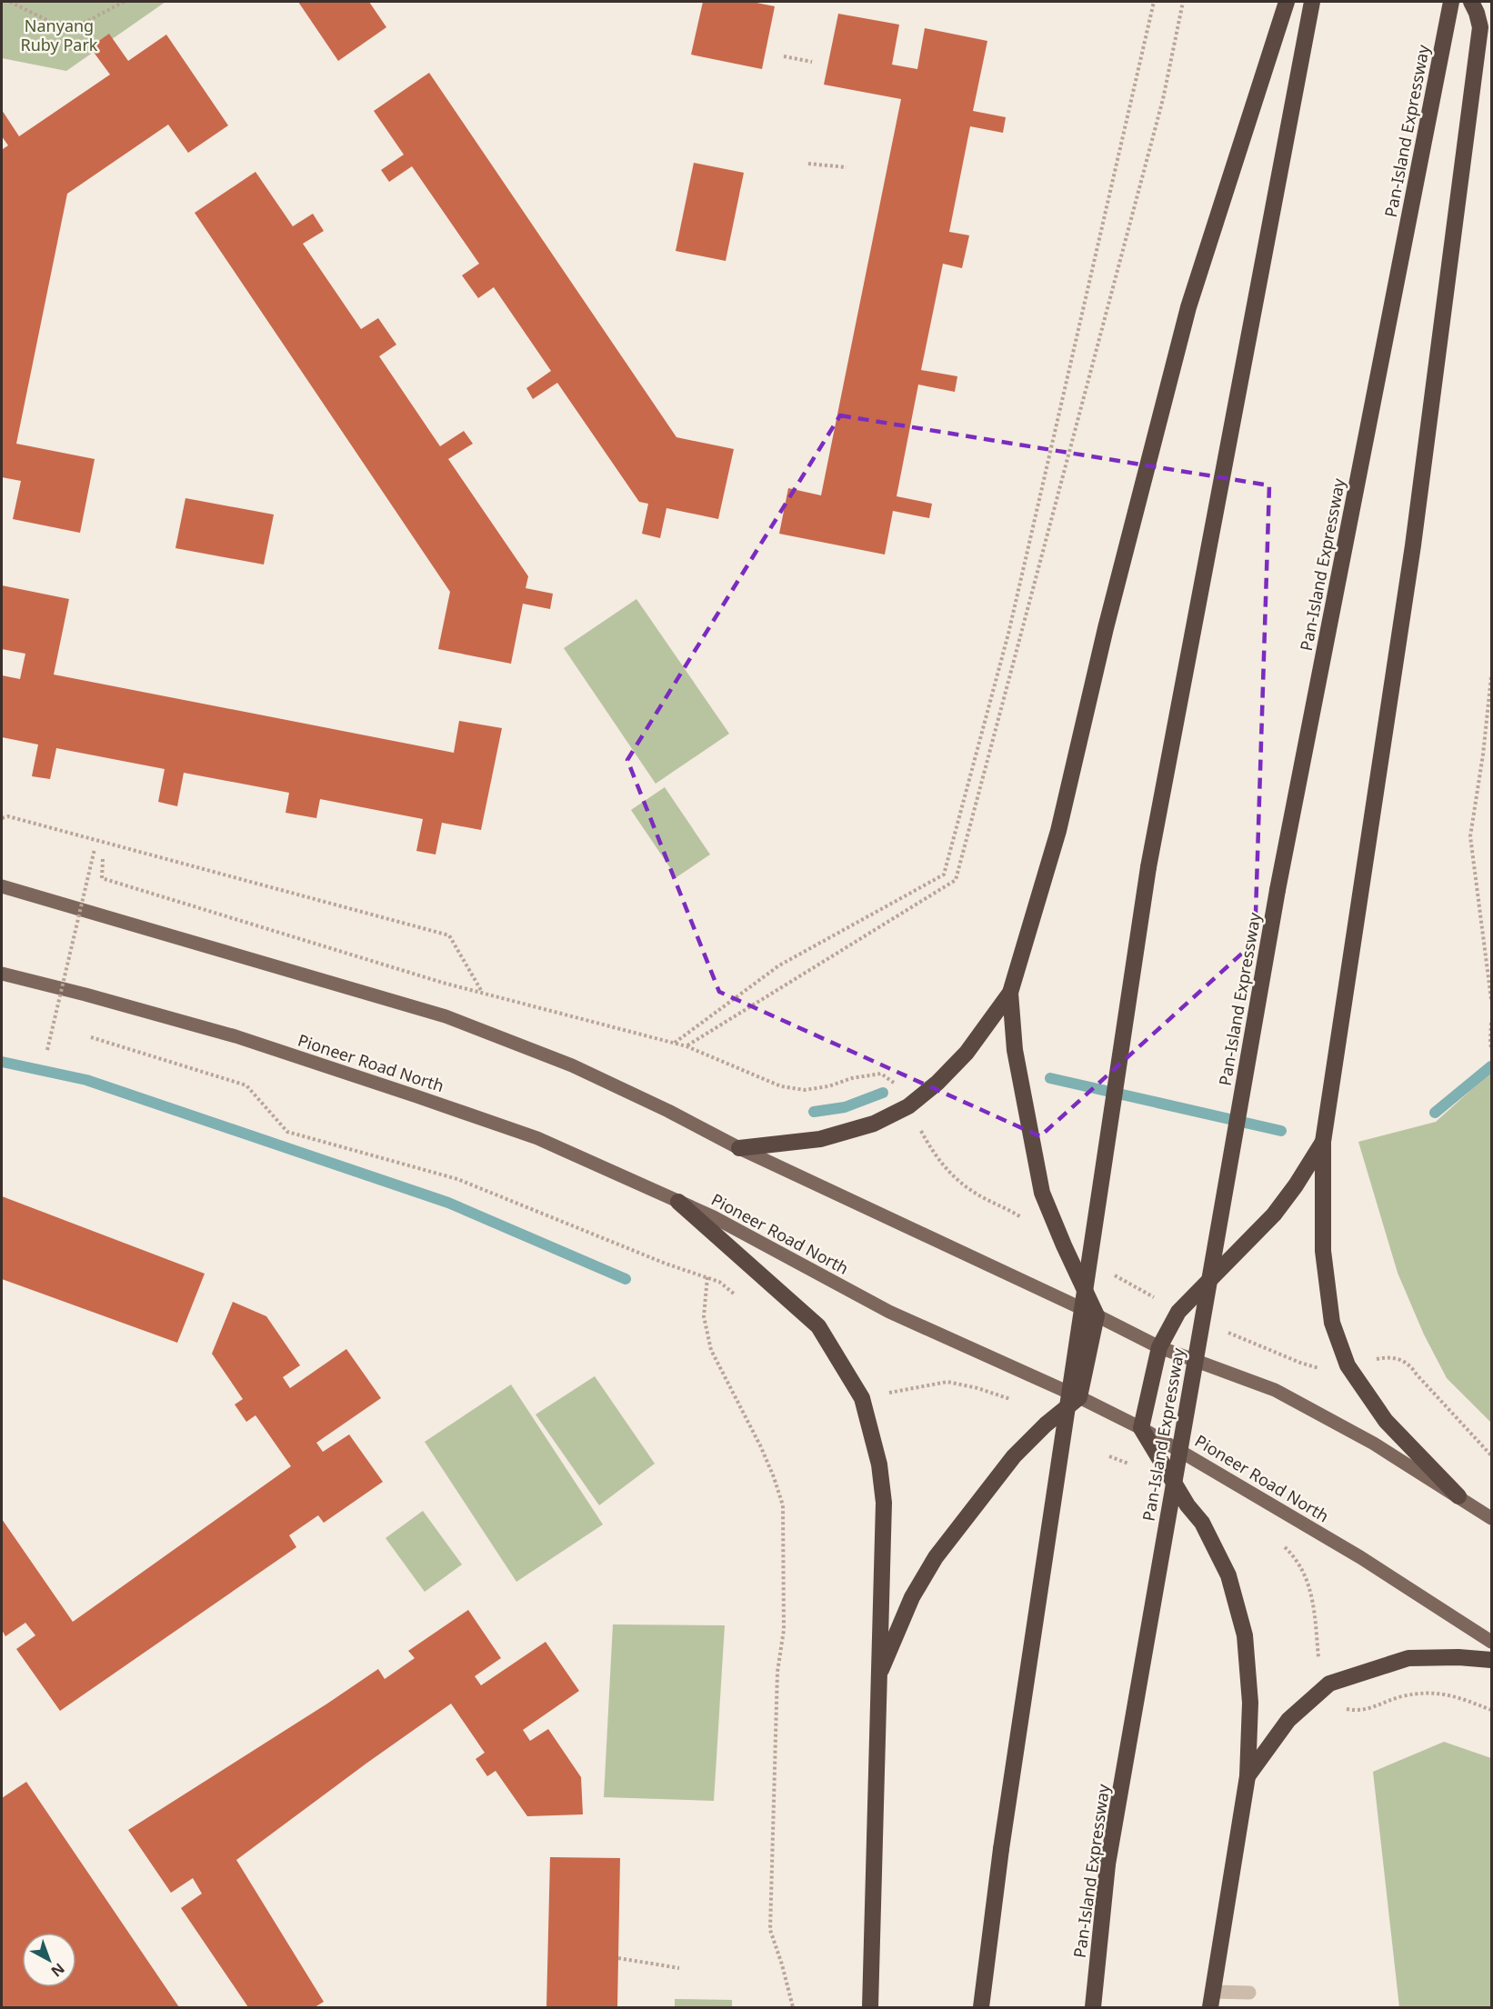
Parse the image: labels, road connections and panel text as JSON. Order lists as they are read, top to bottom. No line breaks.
{"streets":{"highway":["Pan-Island Expressway"],"main road":["Pioneer Road North"]},"parks":["Nanyang Ruby Park"],"north":"bottom right"}
